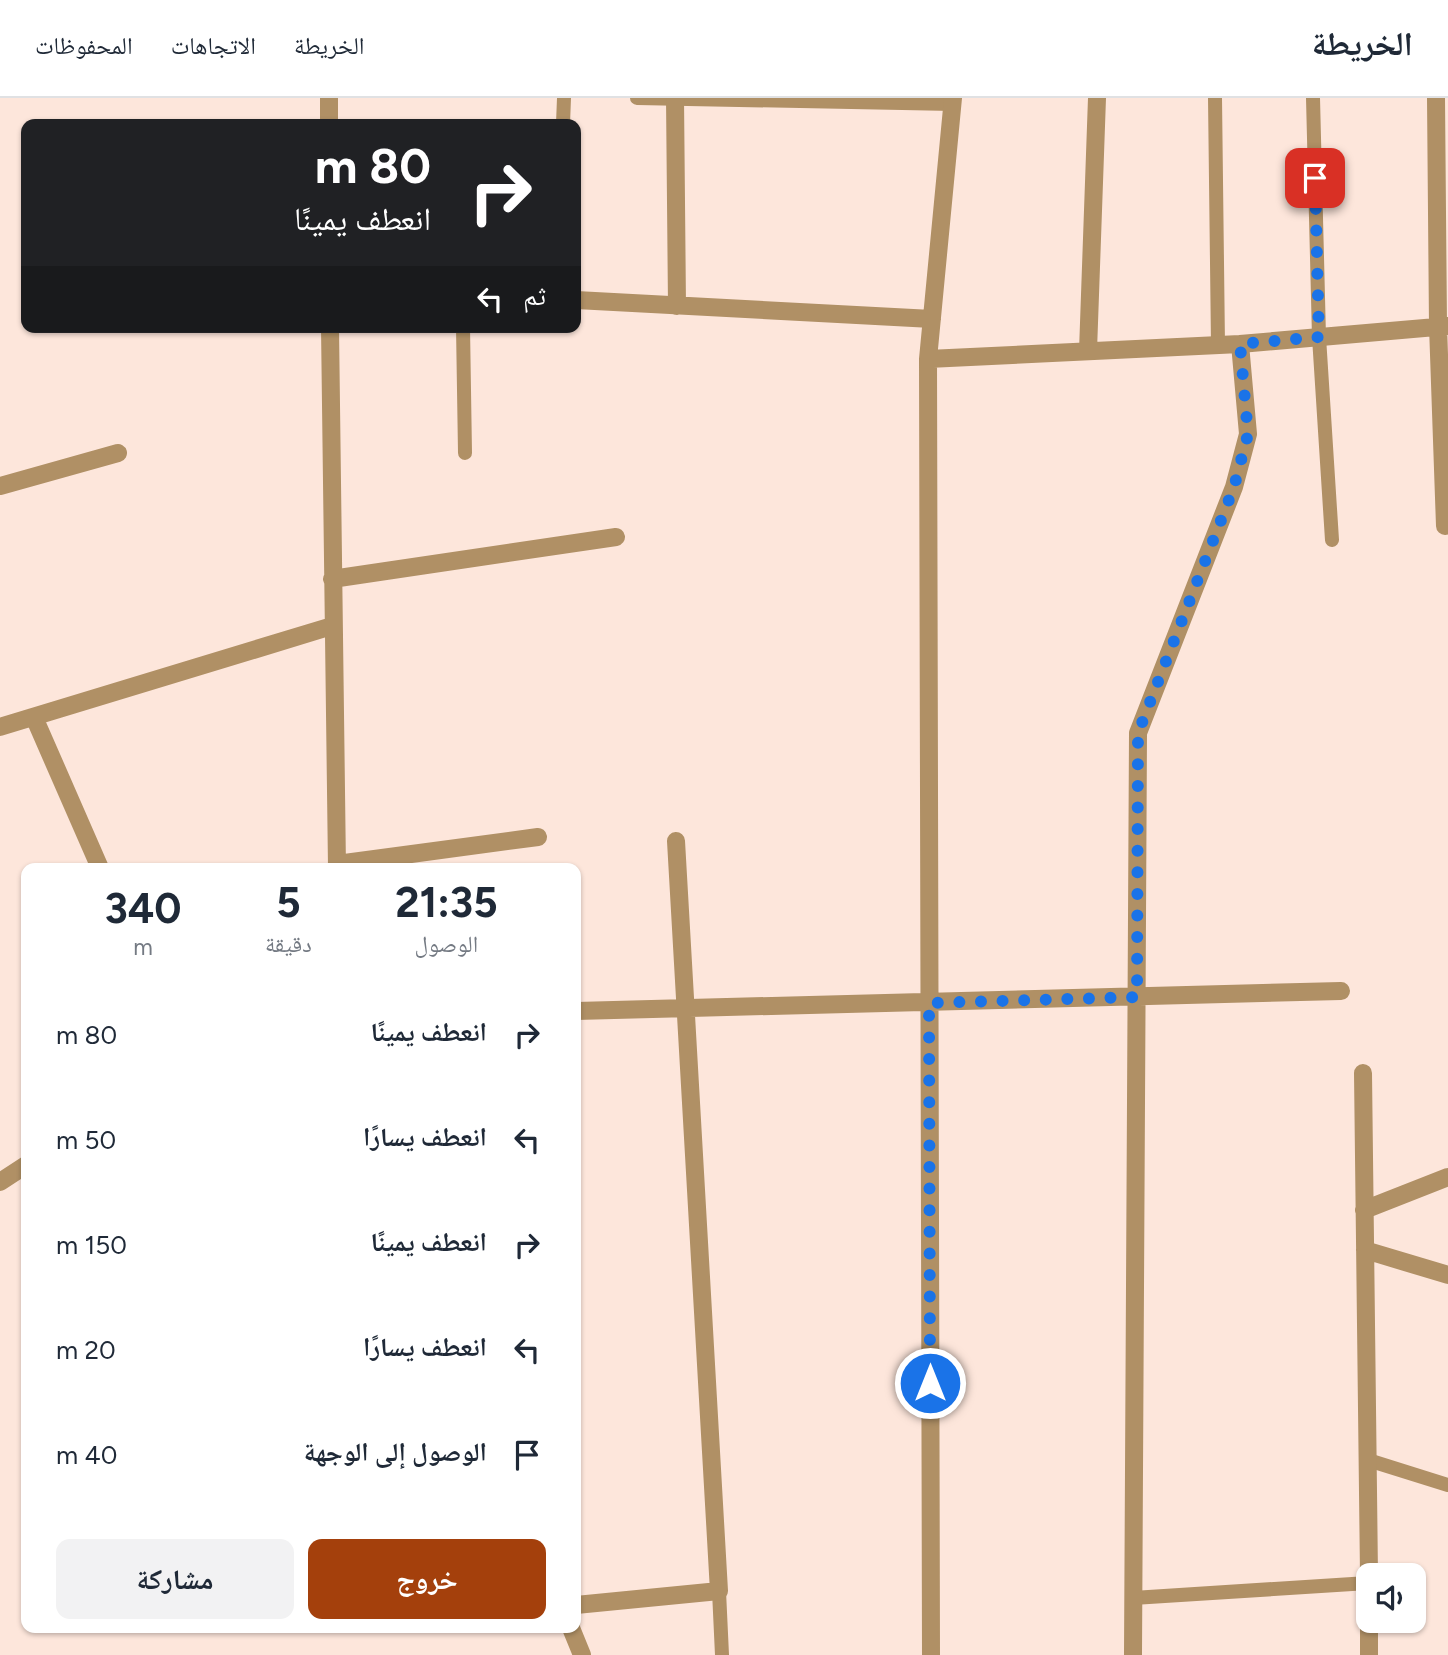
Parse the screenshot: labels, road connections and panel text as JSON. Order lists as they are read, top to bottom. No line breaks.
{"page":{"header":"الخريطة","nav":["الخريطة","الاتجاهات","المحفوظات"],"turn":["80 m","انعطف يمينًا"],"then":"ثم","eta":["21:35","الوصول","5","دقيقة","340","m"],"list":[{"name":"انعطف يمينًا","value":"80 m"},{"name":"انعطف يسارًا","value":"50 m"},{"name":"انعطف يمينًا","value":"150 m"},{"name":"انعطف يسارًا","value":"20 m"},{"name":"الوصول إلى الوجهة","value":"40 m"}],"buttons":["خروج","مشاركة"]}}
